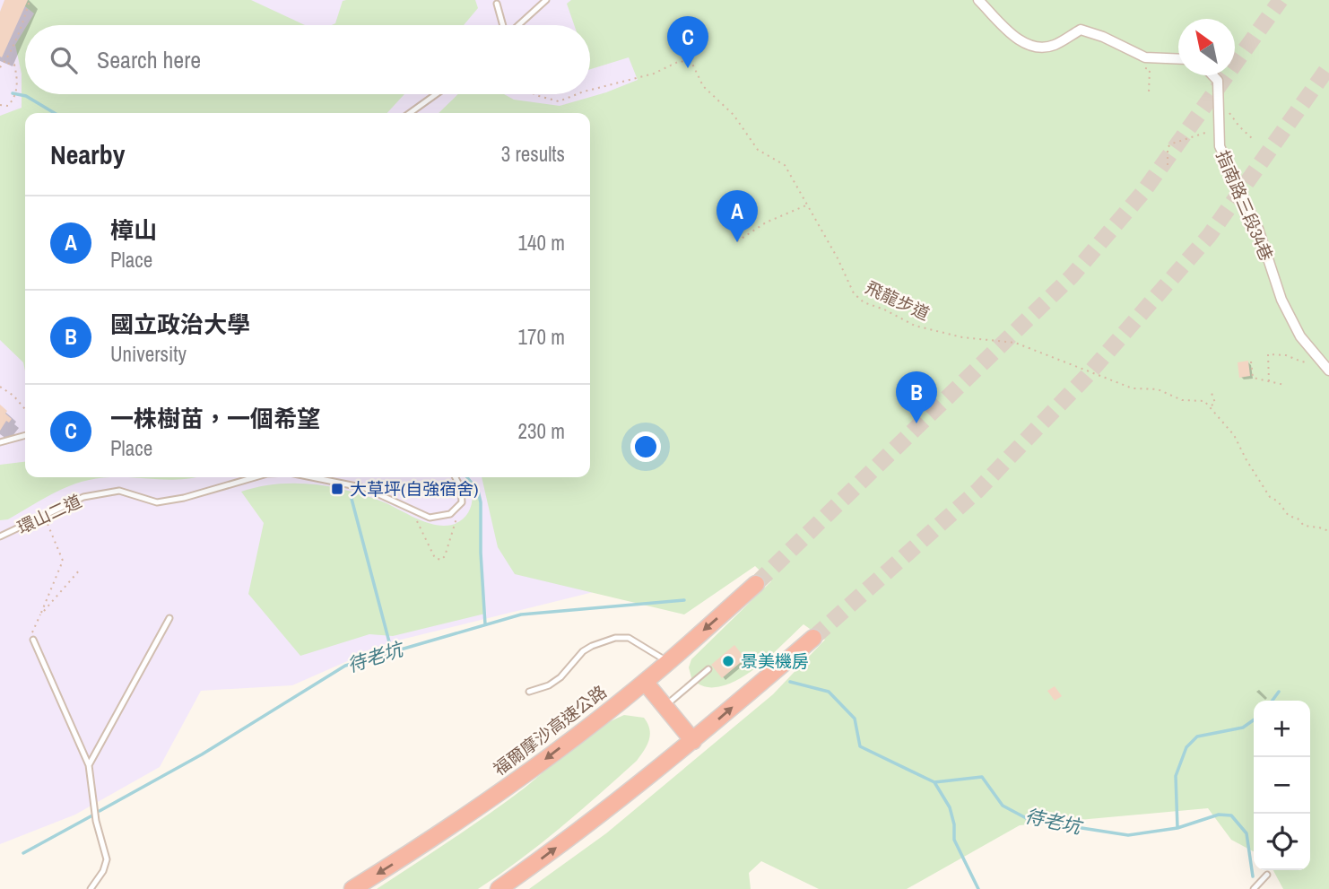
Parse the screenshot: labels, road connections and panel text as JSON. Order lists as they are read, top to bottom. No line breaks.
{"streets":{"highway":["福爾摩沙高速公路"],"street":["指南路三段34巷"],"lane":["環山二道"],"path":["飛龍步道"]},"water":["待老坑"],"places":{"transit":["大草坪(自強宿舍)"],"other":["景美機房"]},"north":"top left","page":{"pins":["C","A","B"],"search":"Search here","heading":["Nearby","3 results"],"list":[{"mark":"A","name":"樟山","note":"Place","value":"140 m"},{"mark":"B","name":"國立政治大學","note":"University","value":"170 m"},{"mark":"C","name":"一株樹苗，一個希望","note":"Place","value":"230 m"}],"map_buttons":["+","−"]}}
